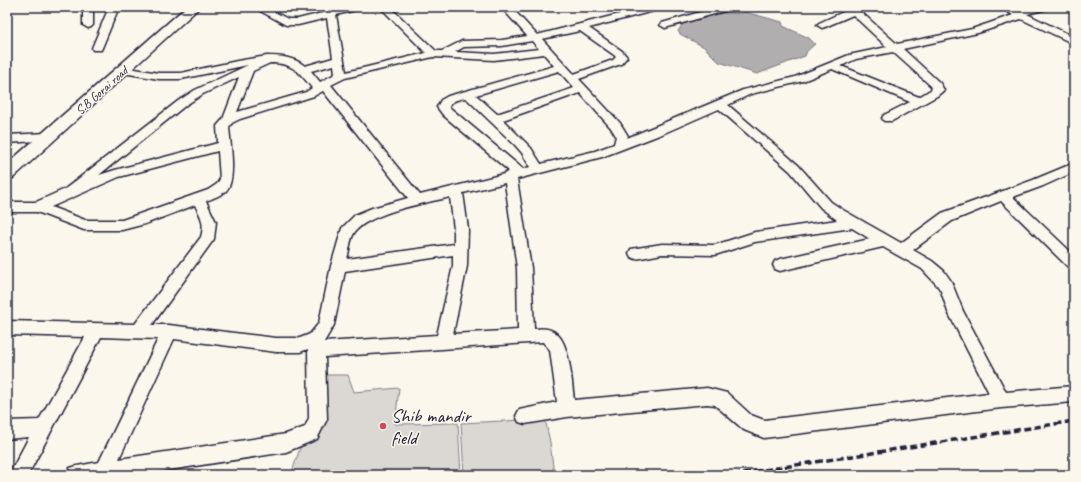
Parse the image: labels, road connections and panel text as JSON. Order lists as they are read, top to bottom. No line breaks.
{"streets":{"street":["S.B Gorai road"]},"places":["Shib mandir field"]}
